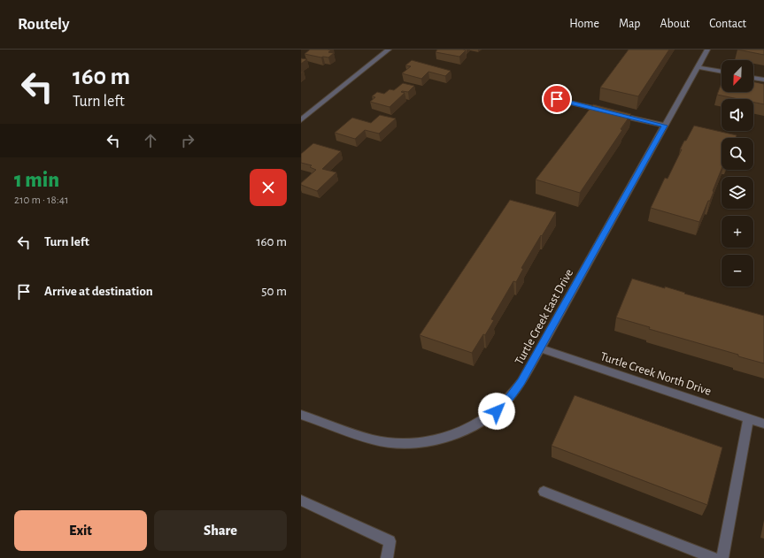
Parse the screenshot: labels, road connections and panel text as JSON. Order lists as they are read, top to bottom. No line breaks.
{"streets":{"street":["Turtle Creek East Drive","Turtle Creek North Drive"]},"crossings":[["Turtle Creek East Drive","Turtle Creek North Drive"]],"north":"bottom left","page":{"header":"Routely","nav":["Home","Map","About","Contact"],"turn":["160 m","Turn left"],"map_buttons":["+","−"],"heading":["1 min","210 m · 18:41"],"list":[{"name":"Turn left","value":"160 m"},{"name":"Arrive at destination","value":"50 m"}],"buttons":["Exit","Share"]}}
